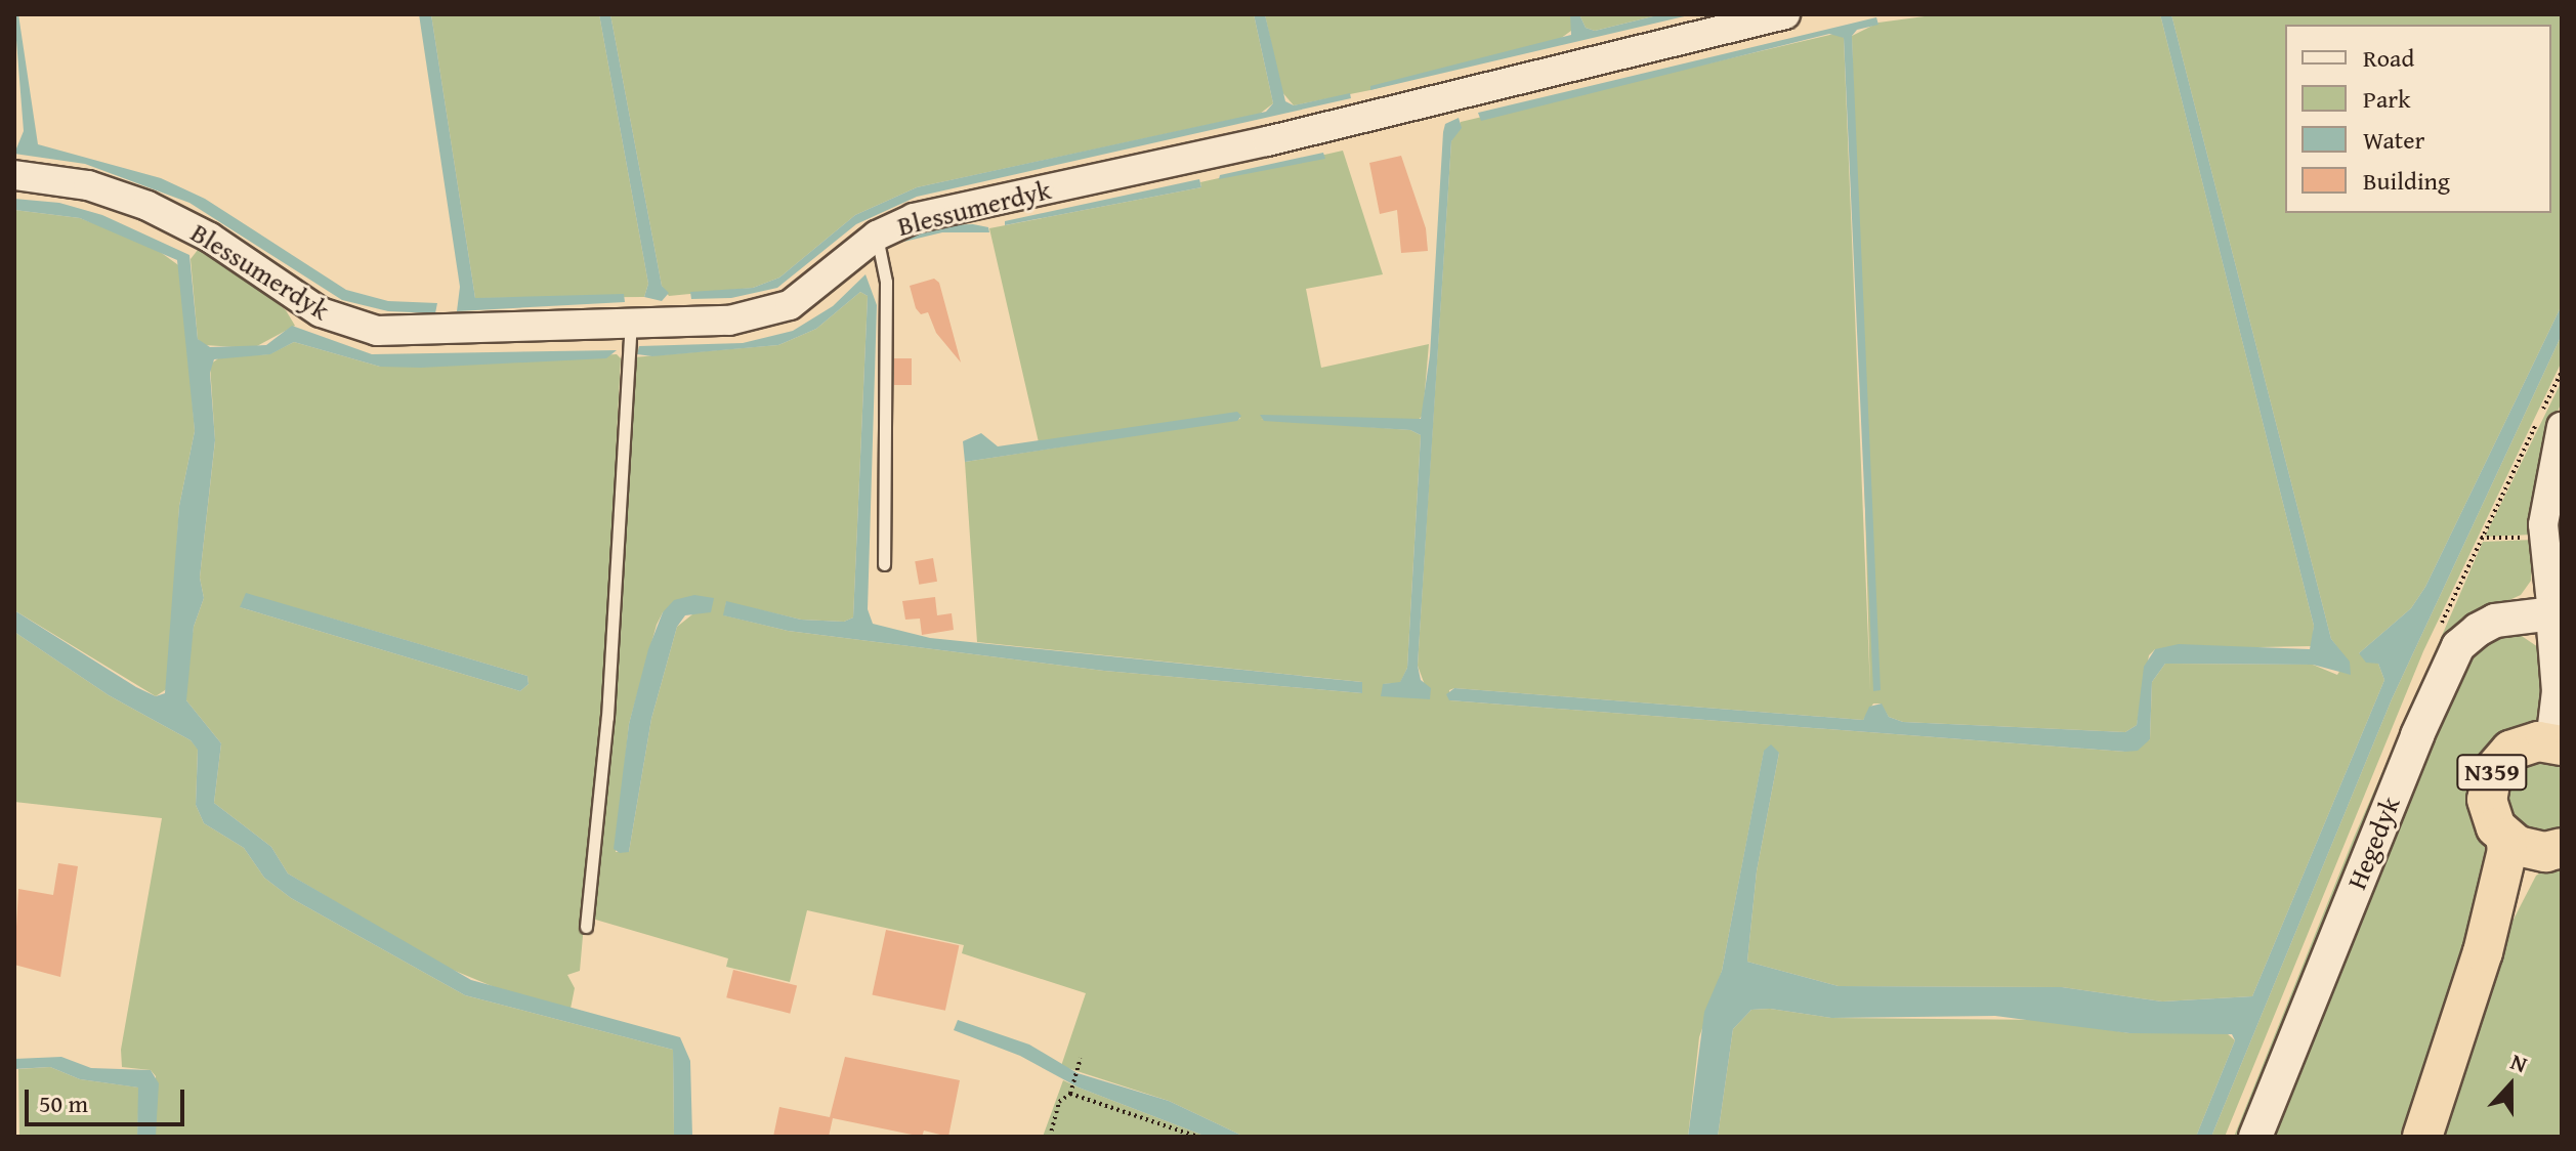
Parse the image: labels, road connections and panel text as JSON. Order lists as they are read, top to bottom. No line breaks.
{"streets":{"highway":["N359"],"main road":["Hegedyk"],"street":["Blessumerdyk"]},"legend":["Road","Park","Water","Building"],"scale_bar":"50 m","north":"top"}
